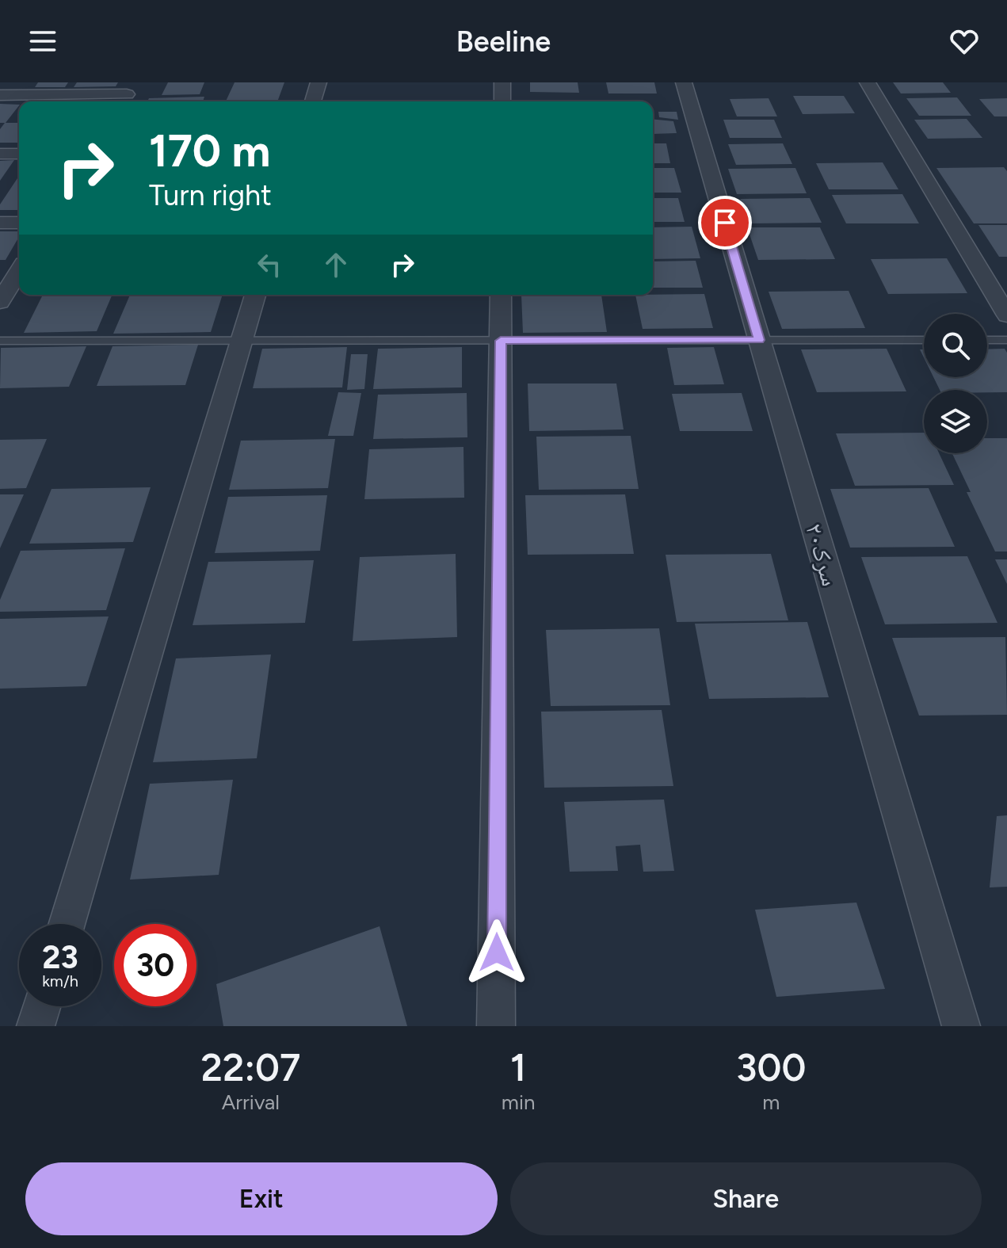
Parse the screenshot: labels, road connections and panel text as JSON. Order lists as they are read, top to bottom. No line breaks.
{"streets":{"street":["سرک۲۰"]},"page":{"header":"Beeline","turn":["170 m","Turn right"],"speed":"23 km/h","limit":"30","eta":["22:07","Arrival","1","min","300","m"],"buttons":["Exit","Share"]}}
